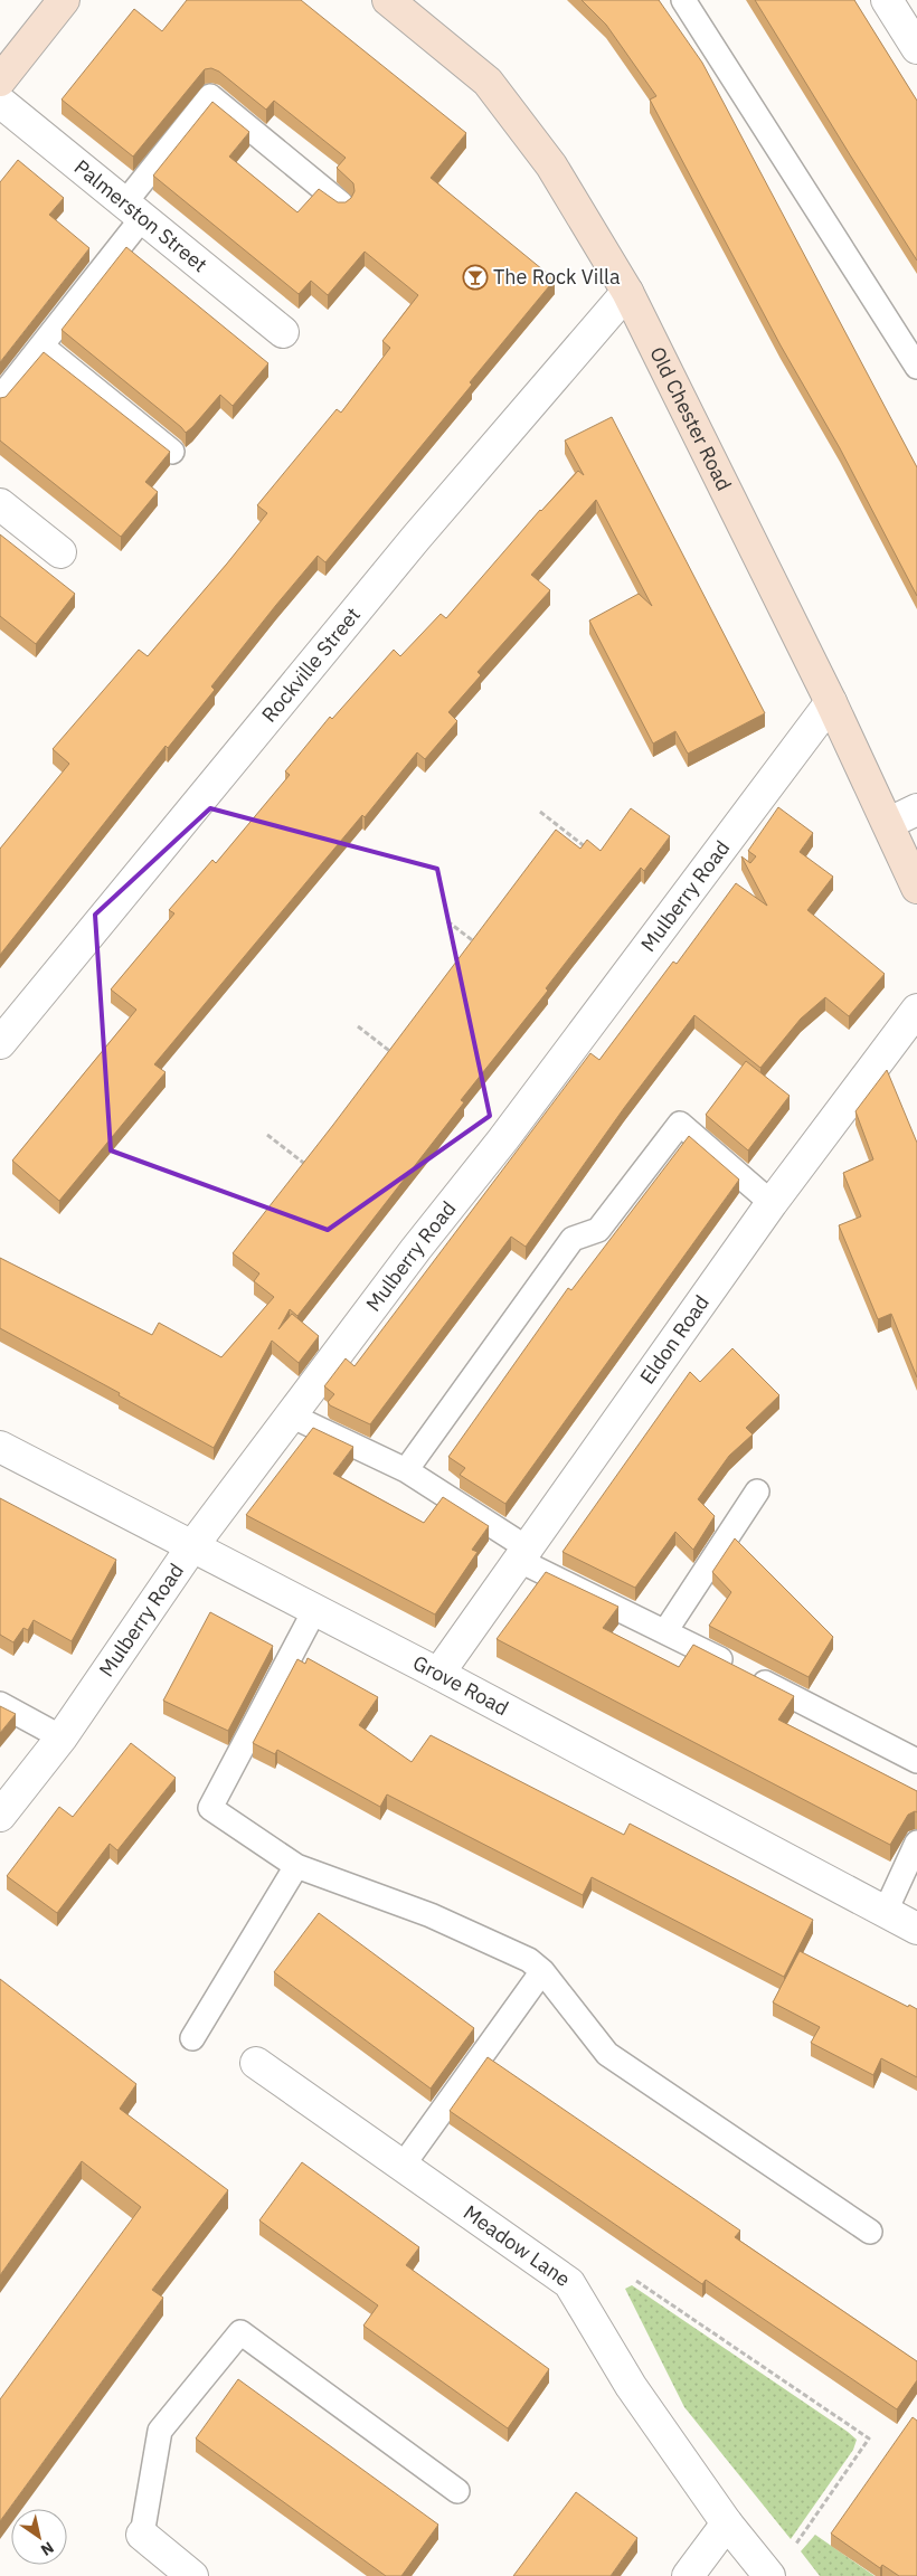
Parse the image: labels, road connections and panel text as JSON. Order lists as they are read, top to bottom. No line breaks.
{"streets":{"main road":["Old Chester Road"],"street":["Palmerston Street","Rockville Street","Mulberry Road","Eldon Road","Grove Road","Meadow Lane"]},"crossings":[["Old Chester Road","Rockville Street"],["Old Chester Road","Mulberry Road"],["Mulberry Road","Grove Road"],["Eldon Road","Grove Road"]],"places":{"bar":["The Rock Villa"]},"north":"bottom right"}
